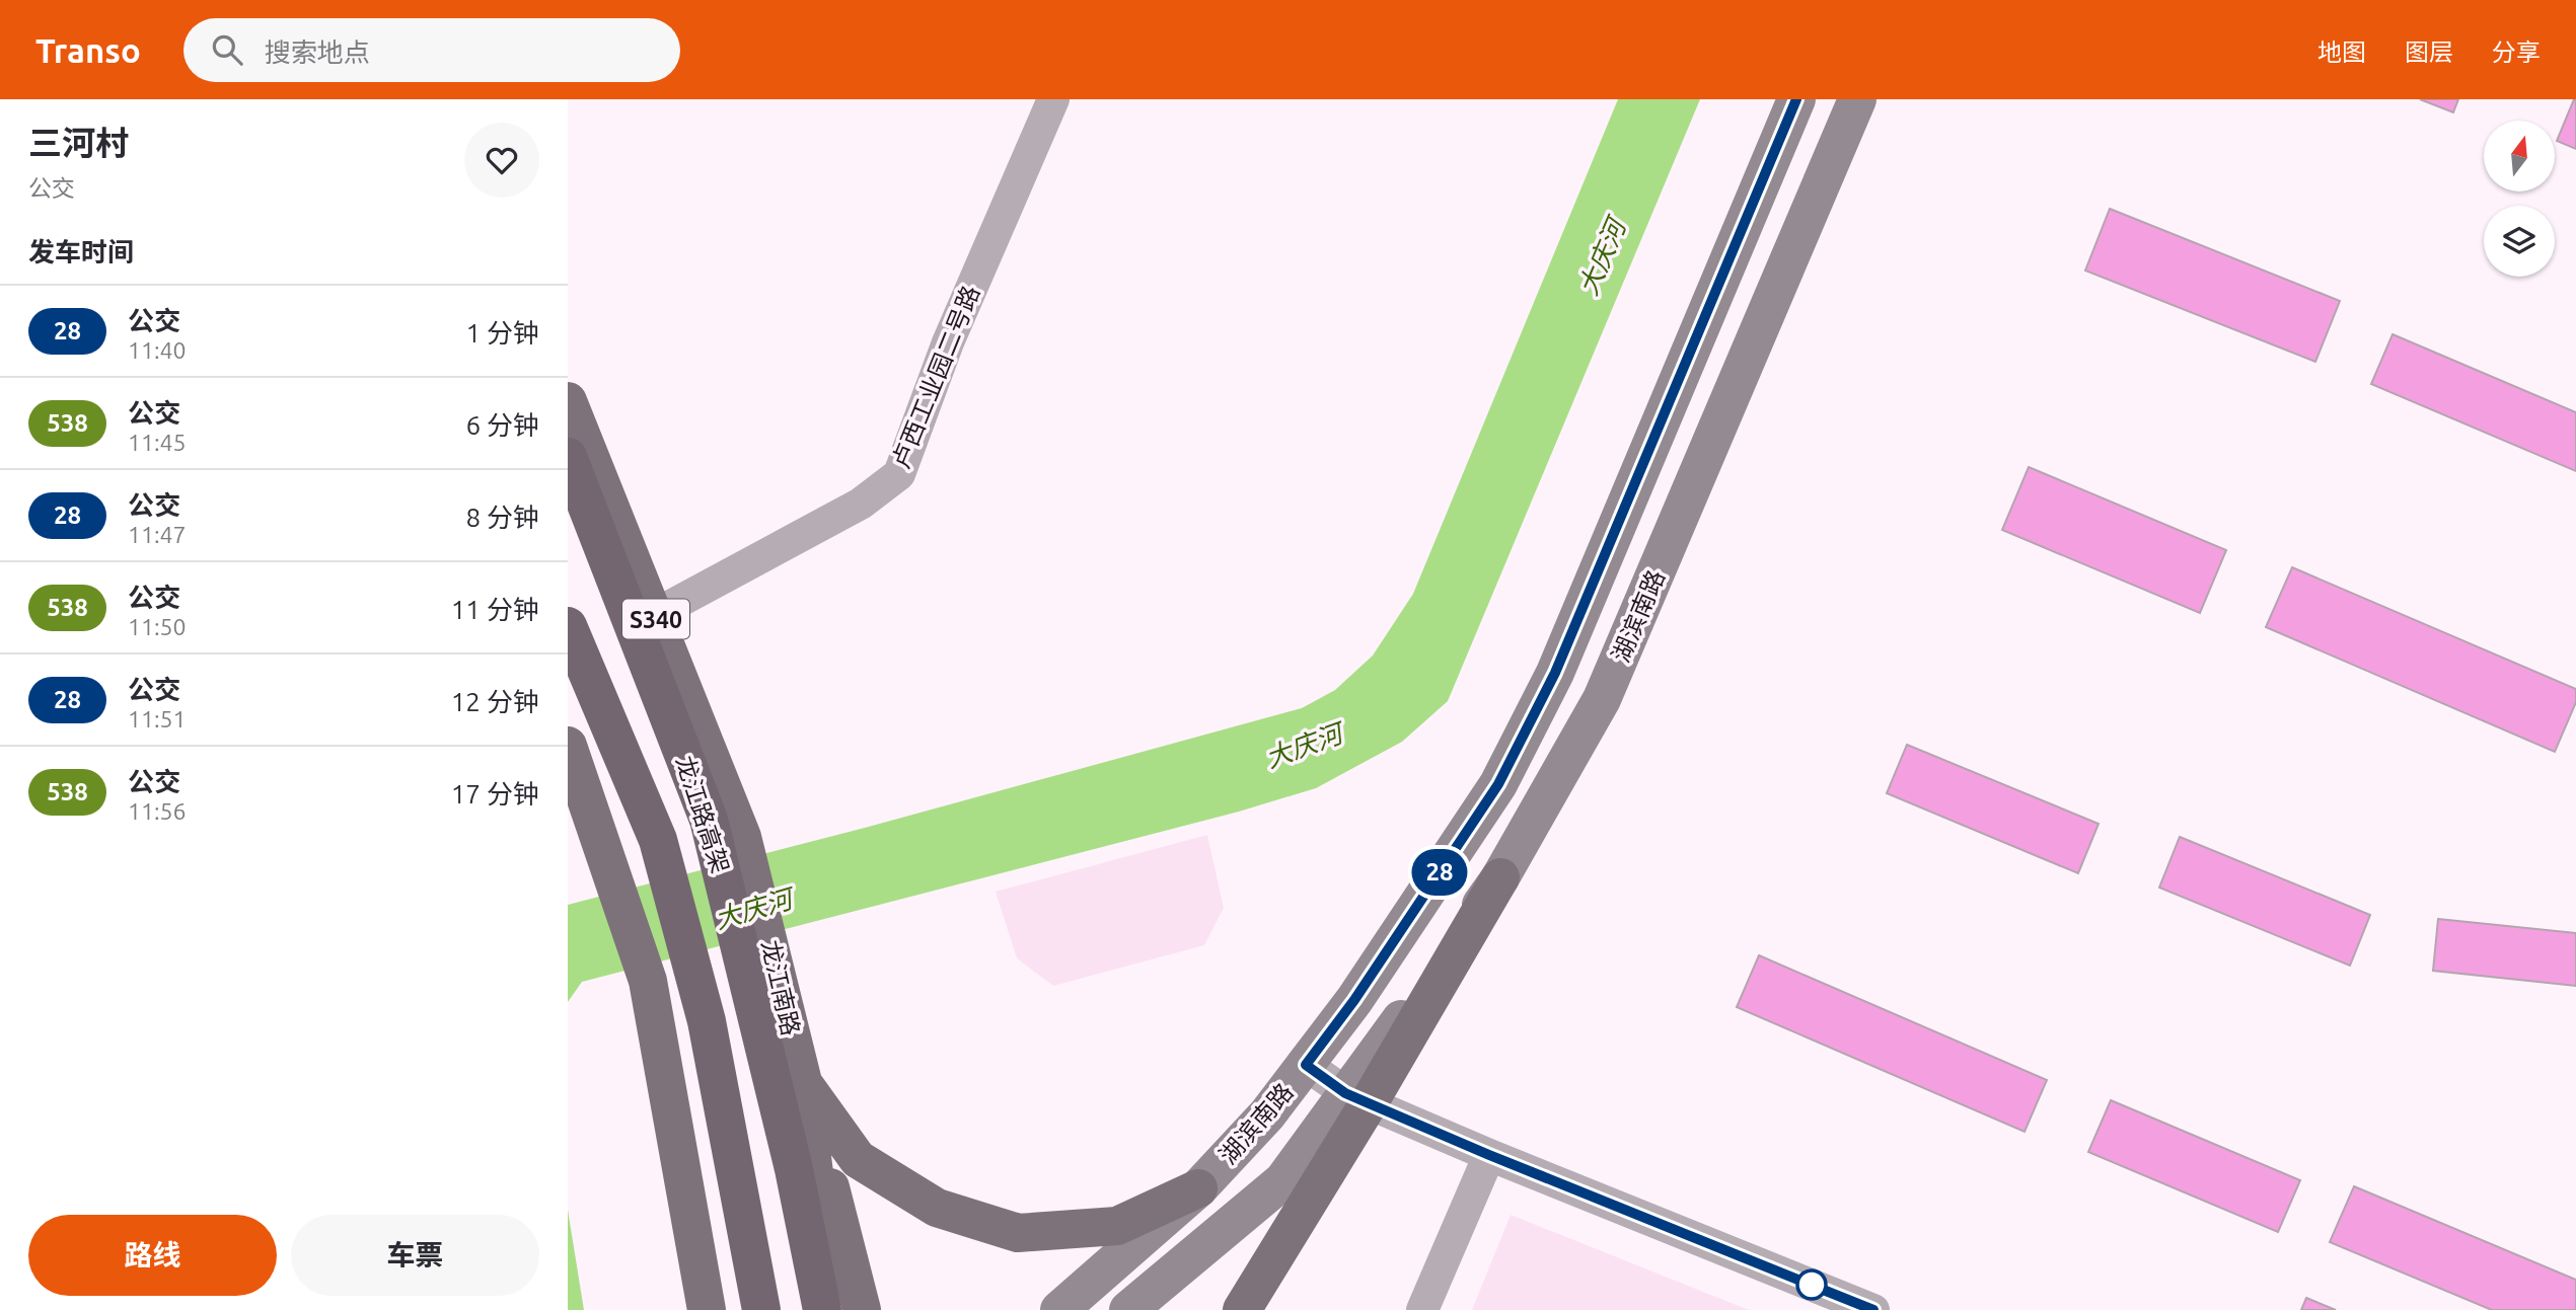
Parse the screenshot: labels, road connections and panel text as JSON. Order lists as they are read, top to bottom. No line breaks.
{"streets":{"highway":["龙江路高架"],"main road":["湖滨南路","S340","龙江南路"],"street":["卢西工业园二号路"]},"crossings":[["卢西工业园二号路","龙江南路"]],"water":["大庆河"],"lines":["bus line 28"],"north":"top","page":{"header":"Transo","search":"搜索地点","nav":["地图","图层","分享"],"heading":[["三河村","公交"],"发车时间"],"on_map":"28","list":[{"mark":"28","name":"公交","note":"11:40","value":"1 分钟"},{"mark":"538","name":"公交","note":"11:45","value":"6 分钟"},{"mark":"28","name":"公交","note":"11:47","value":"8 分钟"},{"mark":"538","name":"公交","note":"11:50","value":"11 分钟"},{"mark":"28","name":"公交","note":"11:51","value":"12 分钟"},{"mark":"538","name":"公交","note":"11:56","value":"17 分钟"}],"buttons":["路线","车票"]}}
